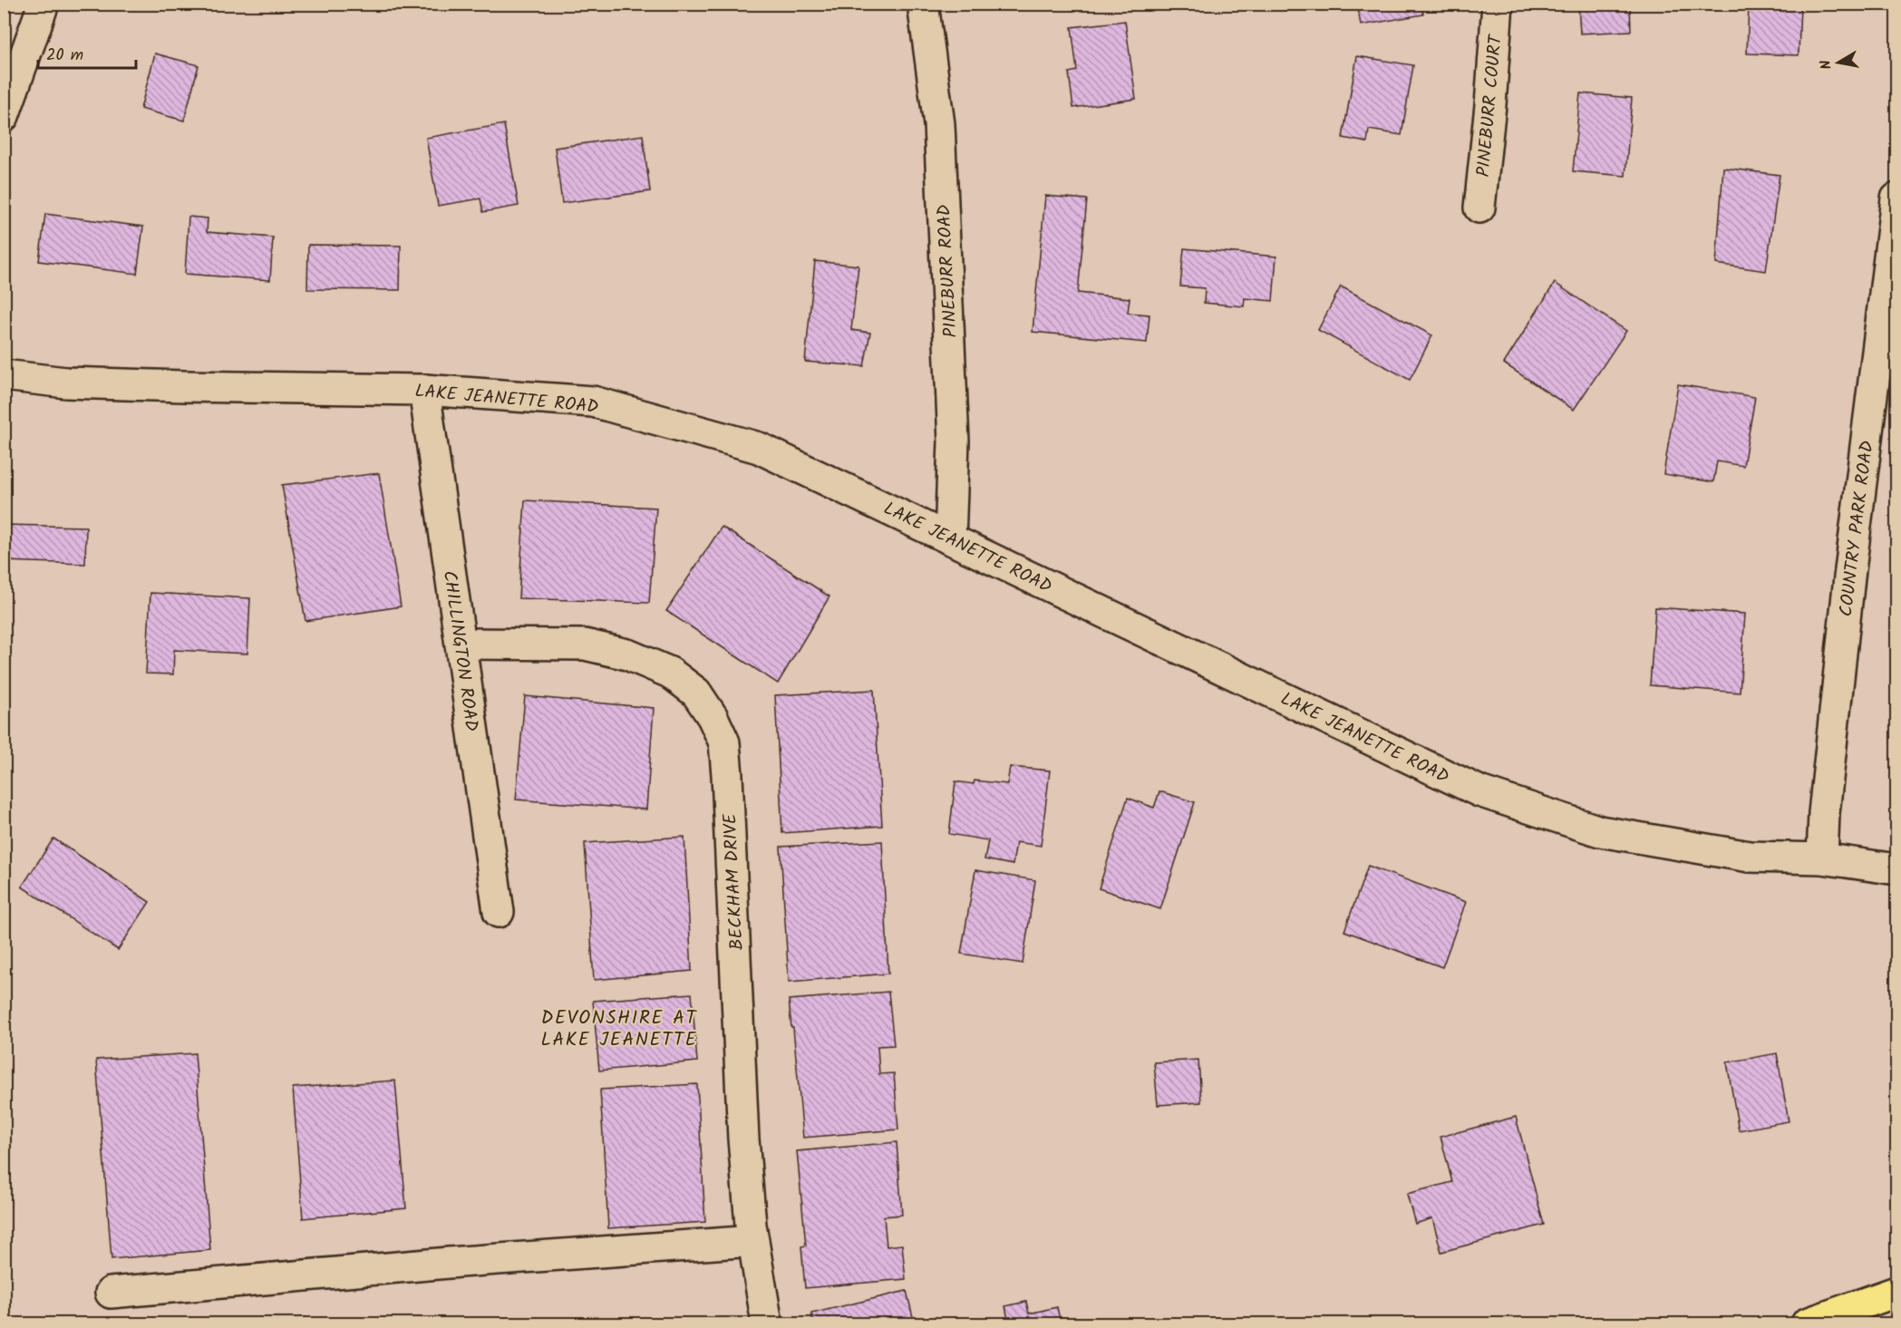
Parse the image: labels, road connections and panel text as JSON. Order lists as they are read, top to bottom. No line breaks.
{"streets":{"street":["PINEBURR COURT","PINEBURR ROAD","LAKE JEANETTE ROAD","COUNTRY PARK ROAD","CHILLINGTON ROAD","BECKHAM DRIVE"]},"crossings":[["PINEBURR ROAD","LAKE JEANETTE ROAD"],["LAKE JEANETTE ROAD","COUNTRY PARK ROAD"],["LAKE JEANETTE ROAD","CHILLINGTON ROAD"],["CHILLINGTON ROAD","BECKHAM DRIVE"]],"districts":["DEVONSHIRE AT LAKE JEANETTE"],"scale_bar":"20 m","north":"left"}
